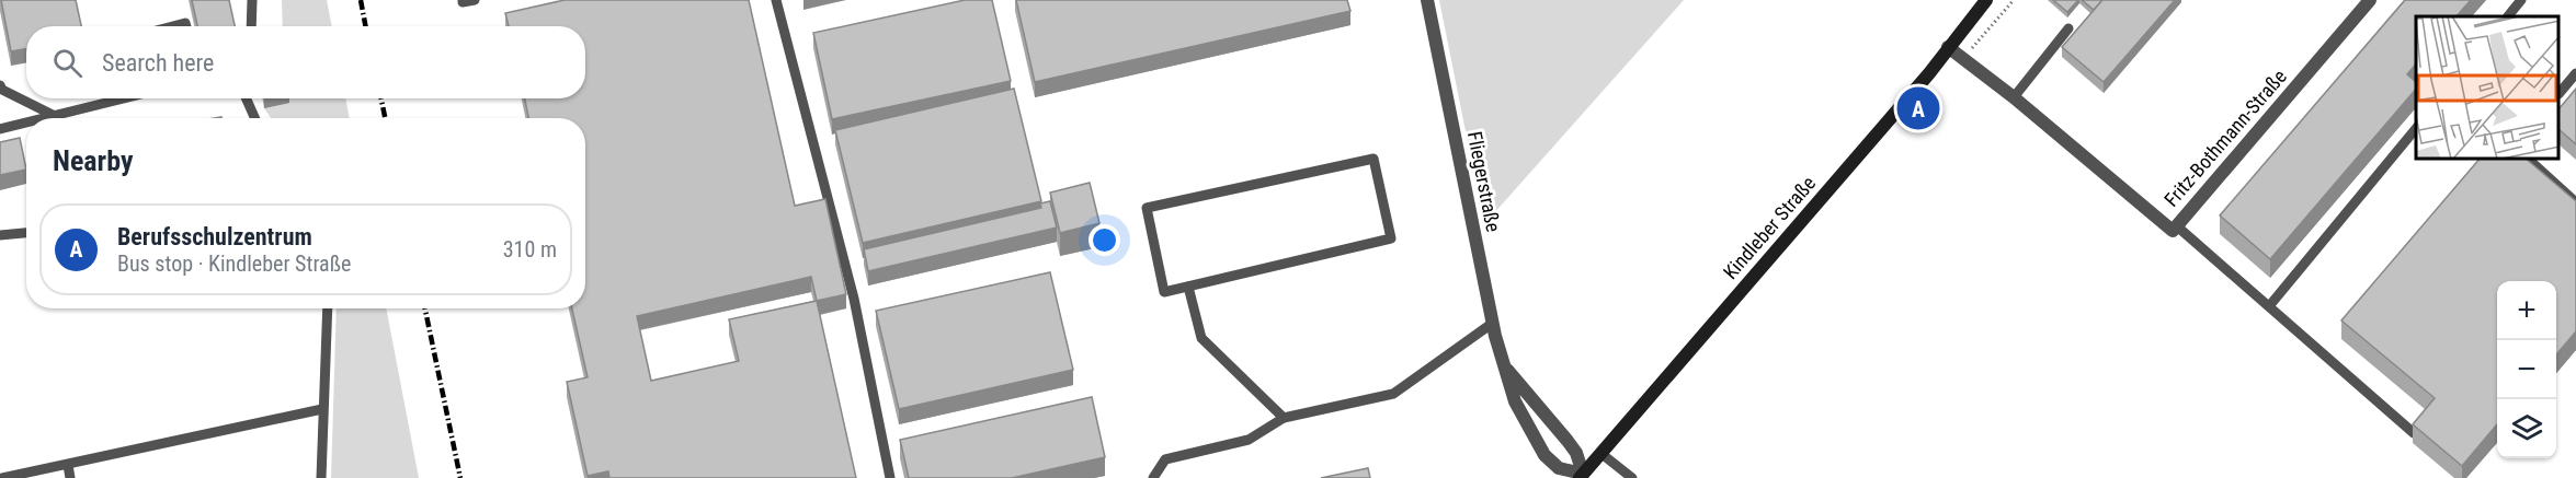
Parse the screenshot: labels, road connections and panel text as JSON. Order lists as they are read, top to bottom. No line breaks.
{"streets":{"main road":["Kindleber Straße"],"street":["Fritz-Bothmann-Straße","Fliegerstraße"]},"crossings":[["Fritz-Bothmann-Straße","Kindleber Straße"],["Fliegerstraße","Kindleber Straße"]],"page":{"search":"Search here","pins":"A","heading":"Nearby","list":[{"mark":"A","name":"Berufsschulzentrum","note":"Bus stop · Kindleber Straße","value":"310 m"}],"map_buttons":["+","−"]}}
